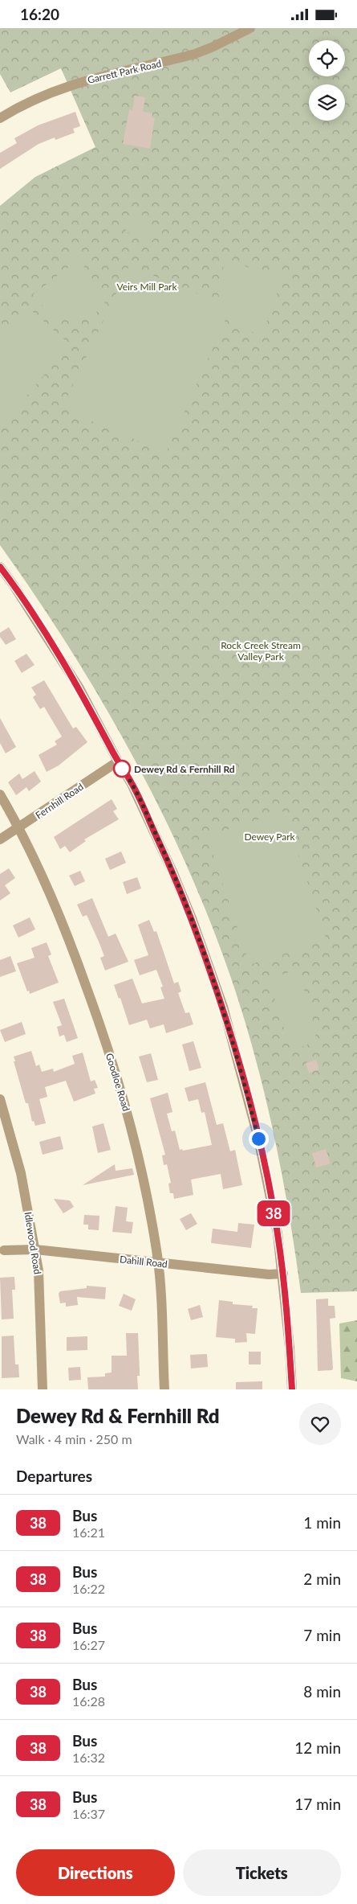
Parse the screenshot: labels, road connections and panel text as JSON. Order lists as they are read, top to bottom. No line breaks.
{"streets":{"street":["Garrett Park Road","Fernhill Road","Goodloe Road","Idlewood Road","Dahill Road"]},"crossings":[["Fernhill Road","Goodloe Road"],["Goodloe Road","Dahill Road"],["Idlewood Road","Dahill Road"]],"parks":["Veirs Mill Park","Rock Creek Stream Valley Park","Dewey Park"],"places":["Dewey Rd & Fernhill Rd"],"lines":["bus line 38"],"page":{"status":"16:20","on_map":"38","heading":[["Dewey Rd & Fernhill Rd","Walk · 4 min · 250 m"],"Departures"],"list":[{"mark":"38","name":"Bus","note":"16:21","value":"1 min"},{"mark":"38","name":"Bus","note":"16:22","value":"2 min"},{"mark":"38","name":"Bus","note":"16:27","value":"7 min"},{"mark":"38","name":"Bus","note":"16:28","value":"8 min"},{"mark":"38","name":"Bus","note":"16:32","value":"12 min"},{"mark":"38","name":"Bus","note":"16:37","value":"17 min"}],"buttons":["Directions","Tickets"]}}
